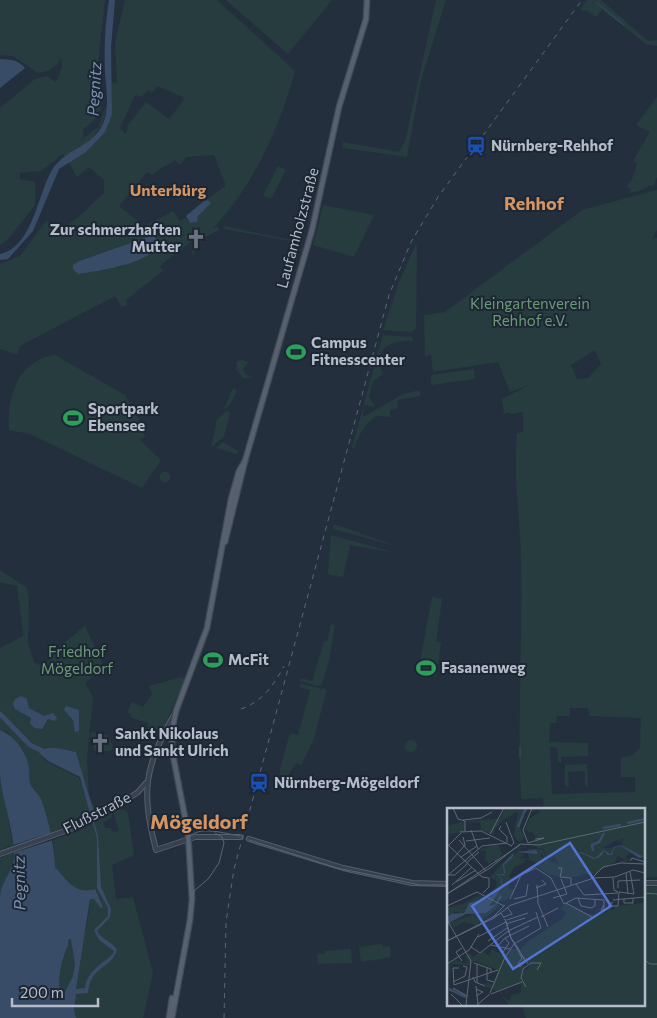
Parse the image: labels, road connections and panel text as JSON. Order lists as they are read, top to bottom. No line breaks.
{"streets":{"main road":["Laufamholzstraße"],"street":["Flußstraße"]},"crossings":[["Laufamholzstraße","Flußstraße"]],"districts":["Unterbürg","Rehhof","Mögeldorf"],"water":["Pegnitz"],"parks":["Kleingartenverein Rehhof e.V.","Friedhof Mögeldorf"],"places":{"station":["Nürnberg-Rehhof","Nürnberg-Mögeldorf"],"church":["Zur schmerzhaften Mutter","Sankt Nikolaus und Sankt Ulrich"],"sports":["Campus Fitnesscenter","Sportpark Ebensee","McFit","Fasanenweg"]},"scale_bar":"200 m"}
